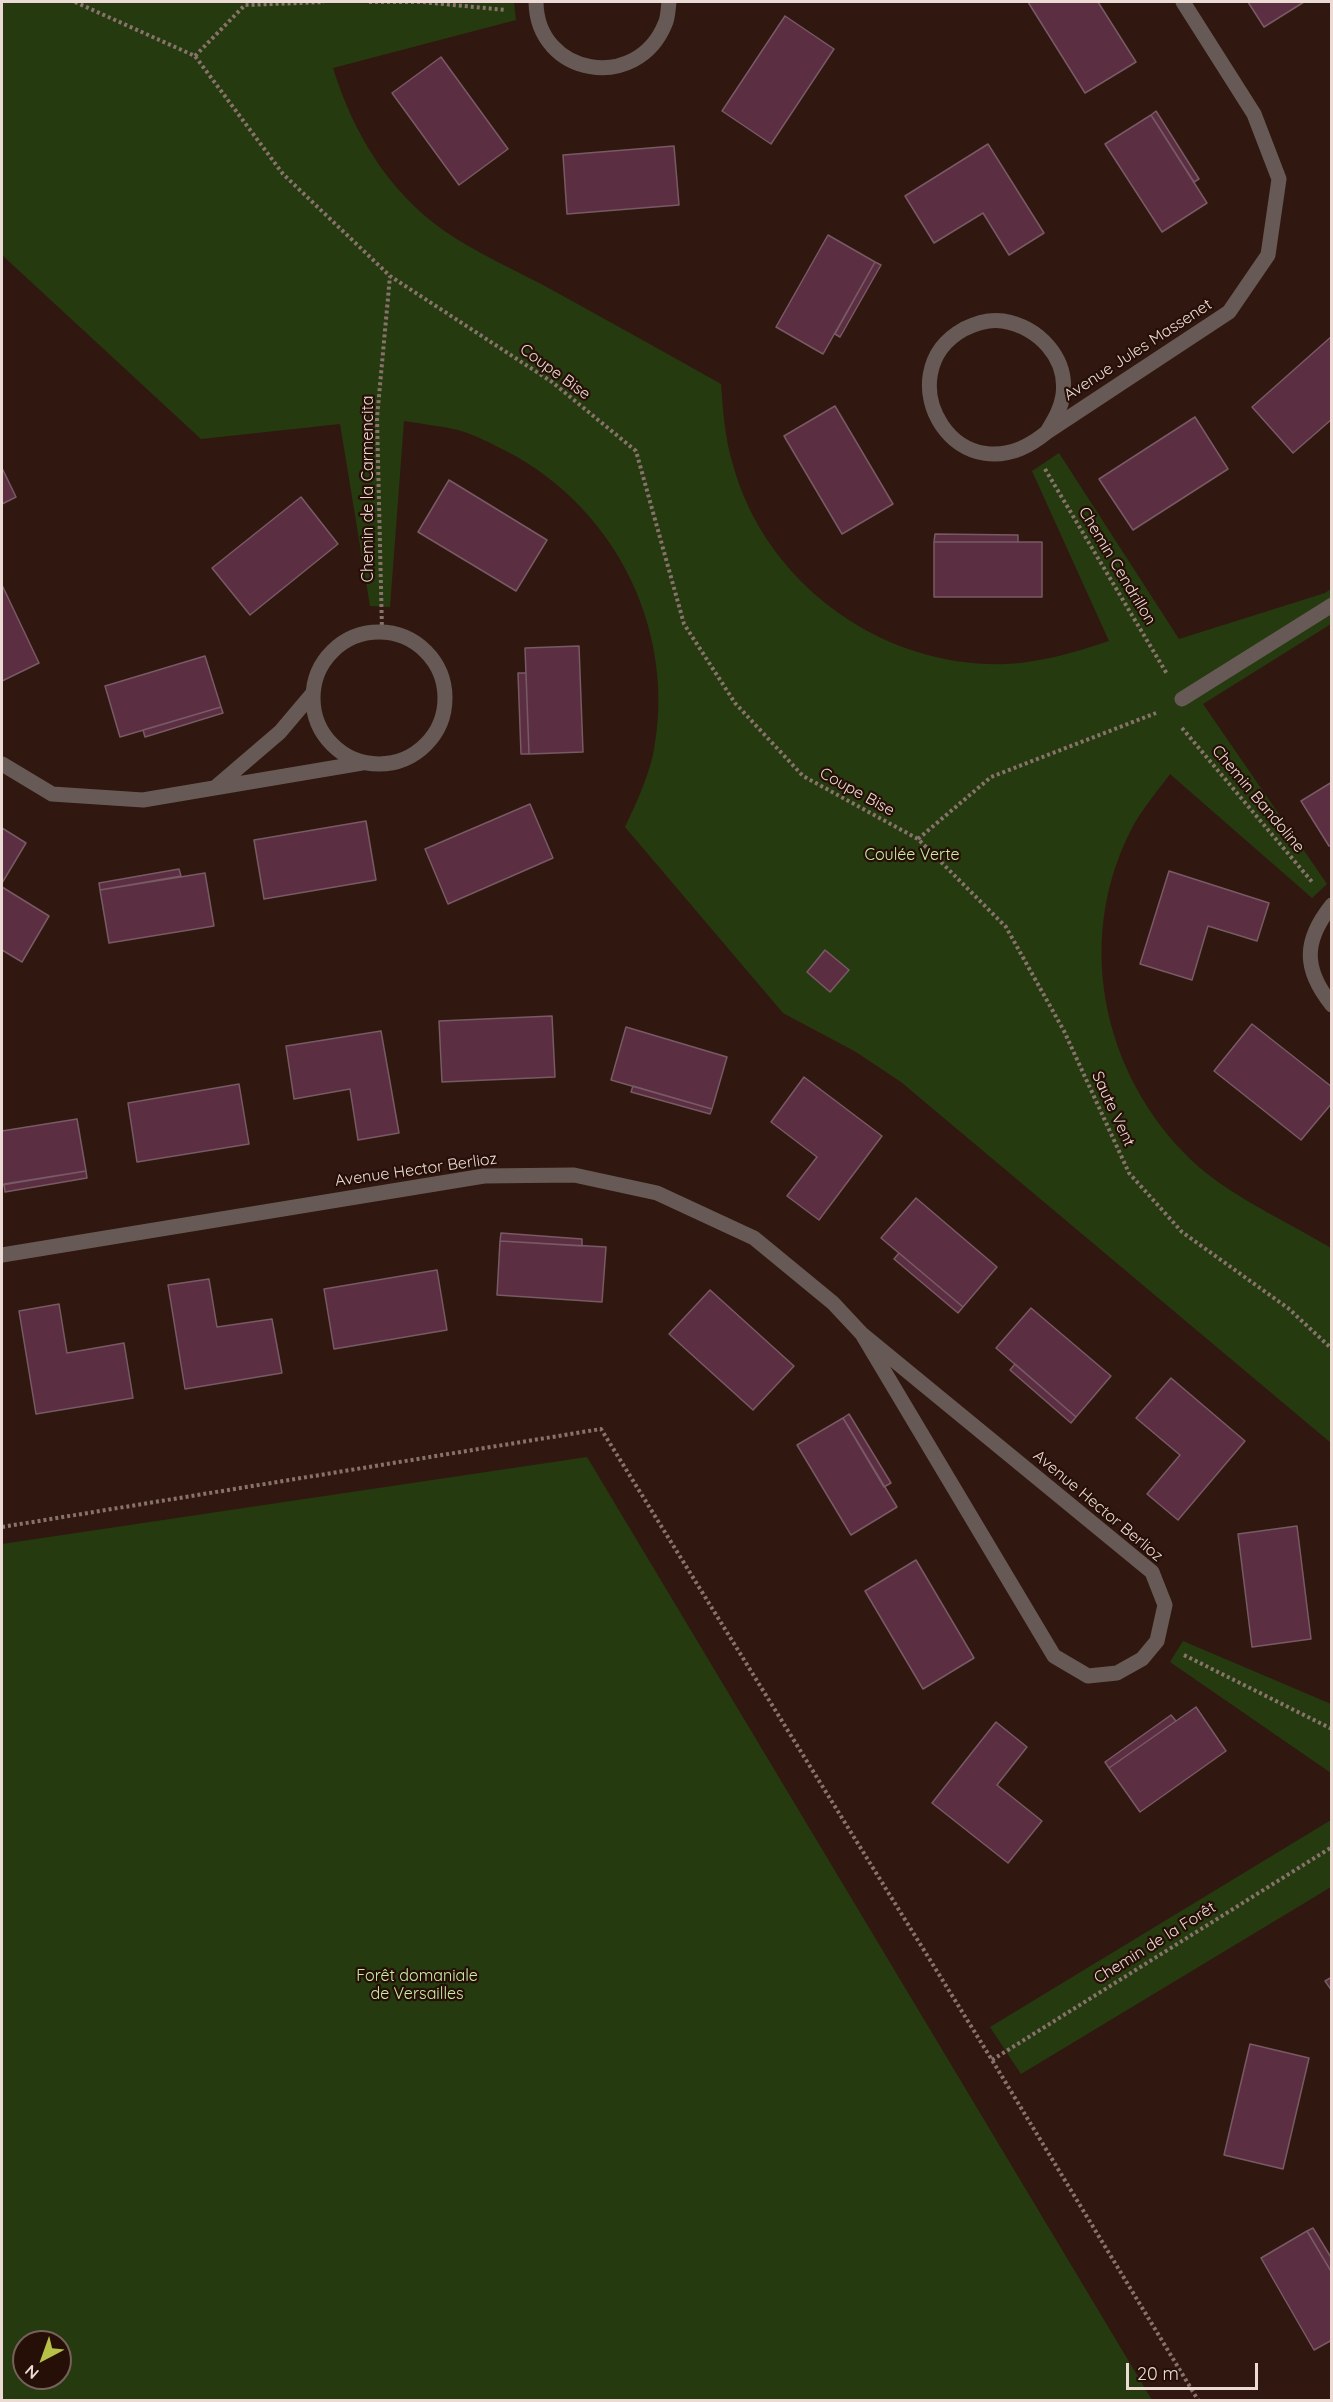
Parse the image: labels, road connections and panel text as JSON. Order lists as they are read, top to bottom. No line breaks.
{"streets":{"street":["Avenue Jules Massenet","Avenue Hector Berlioz"],"path":["Coupe Bise","Chemin de la Carmencita","Chemin Cendrillon","Chemin Bandoline","Saute Vent","Chemin de la Forêt"]},"crossings":[["Avenue Jules Massenet","Chemin Cendrillon"],["Coupe Bise","Chemin de la Carmencita"],["Coupe Bise","Saute Vent"]],"parks":["Coulée Verte","Forêt domaniale de Versailles"],"scale_bar":"20 m","north":"bottom left"}
